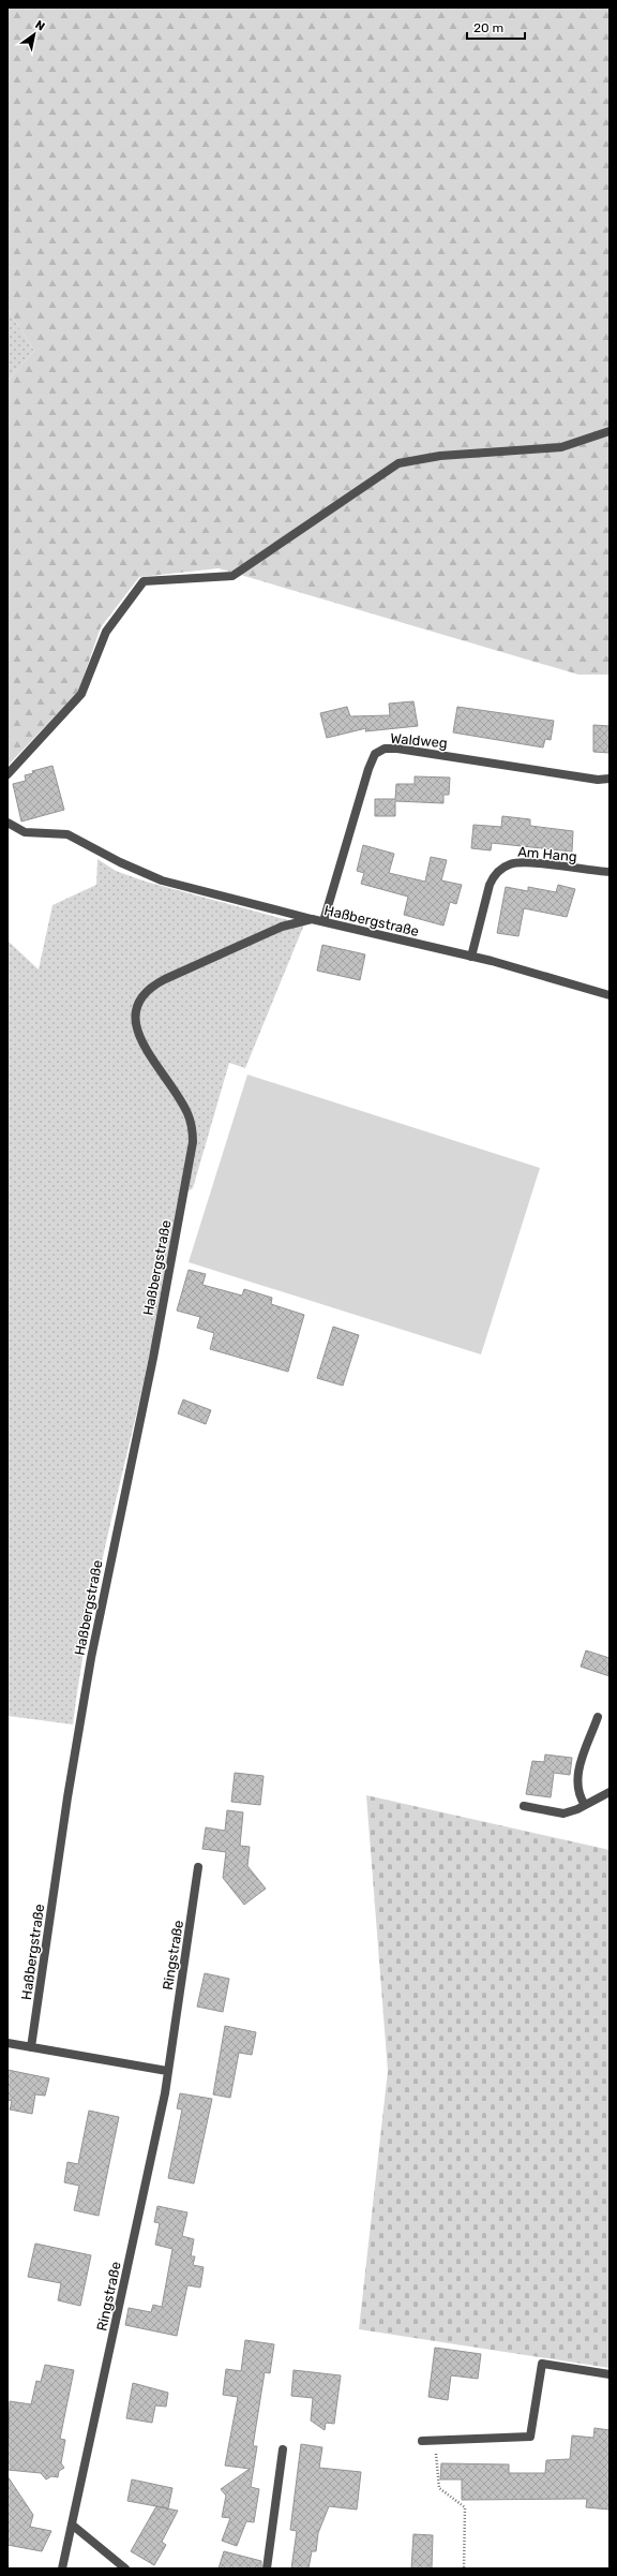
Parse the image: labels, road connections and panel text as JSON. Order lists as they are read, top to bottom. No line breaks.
{"streets":{"street":["Waldweg","Am Hang","Haßbergstraße","Ringstraße"]},"crossings":[["Waldweg","Haßbergstraße"],["Am Hang","Haßbergstraße"]],"scale_bar":"20 m","north":"top right"}
